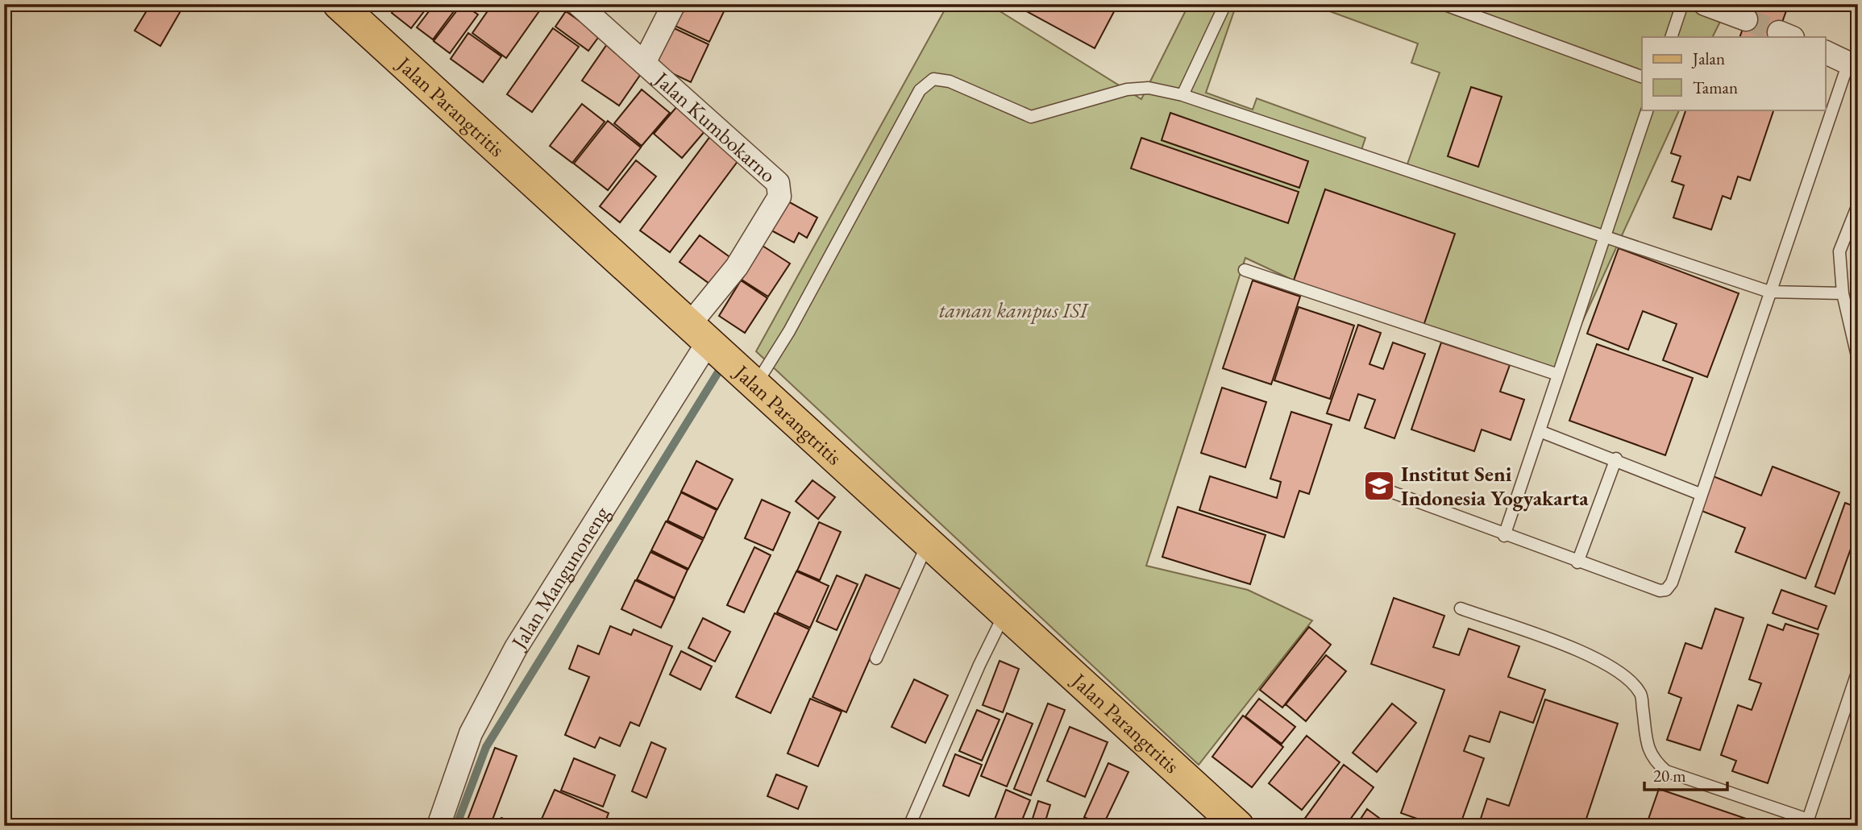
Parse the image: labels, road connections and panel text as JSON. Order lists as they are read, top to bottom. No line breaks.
{"streets":{"main road":["Jalan Parangtritis"],"street":["Jalan Kumbokarno","Jalan Mangunoneng"]},"crossings":[["Jalan Parangtritis","Jalan Kumbokarno"],["Jalan Parangtritis","Jalan Mangunoneng"],["Jalan Kumbokarno","Jalan Mangunoneng"]],"parks":["taman kampus ISI"],"places":{"school or university":["Institut Seni Indonesia Yogyakarta"]},"legend":["Jalan","Taman"],"scale_bar":"20 m"}
